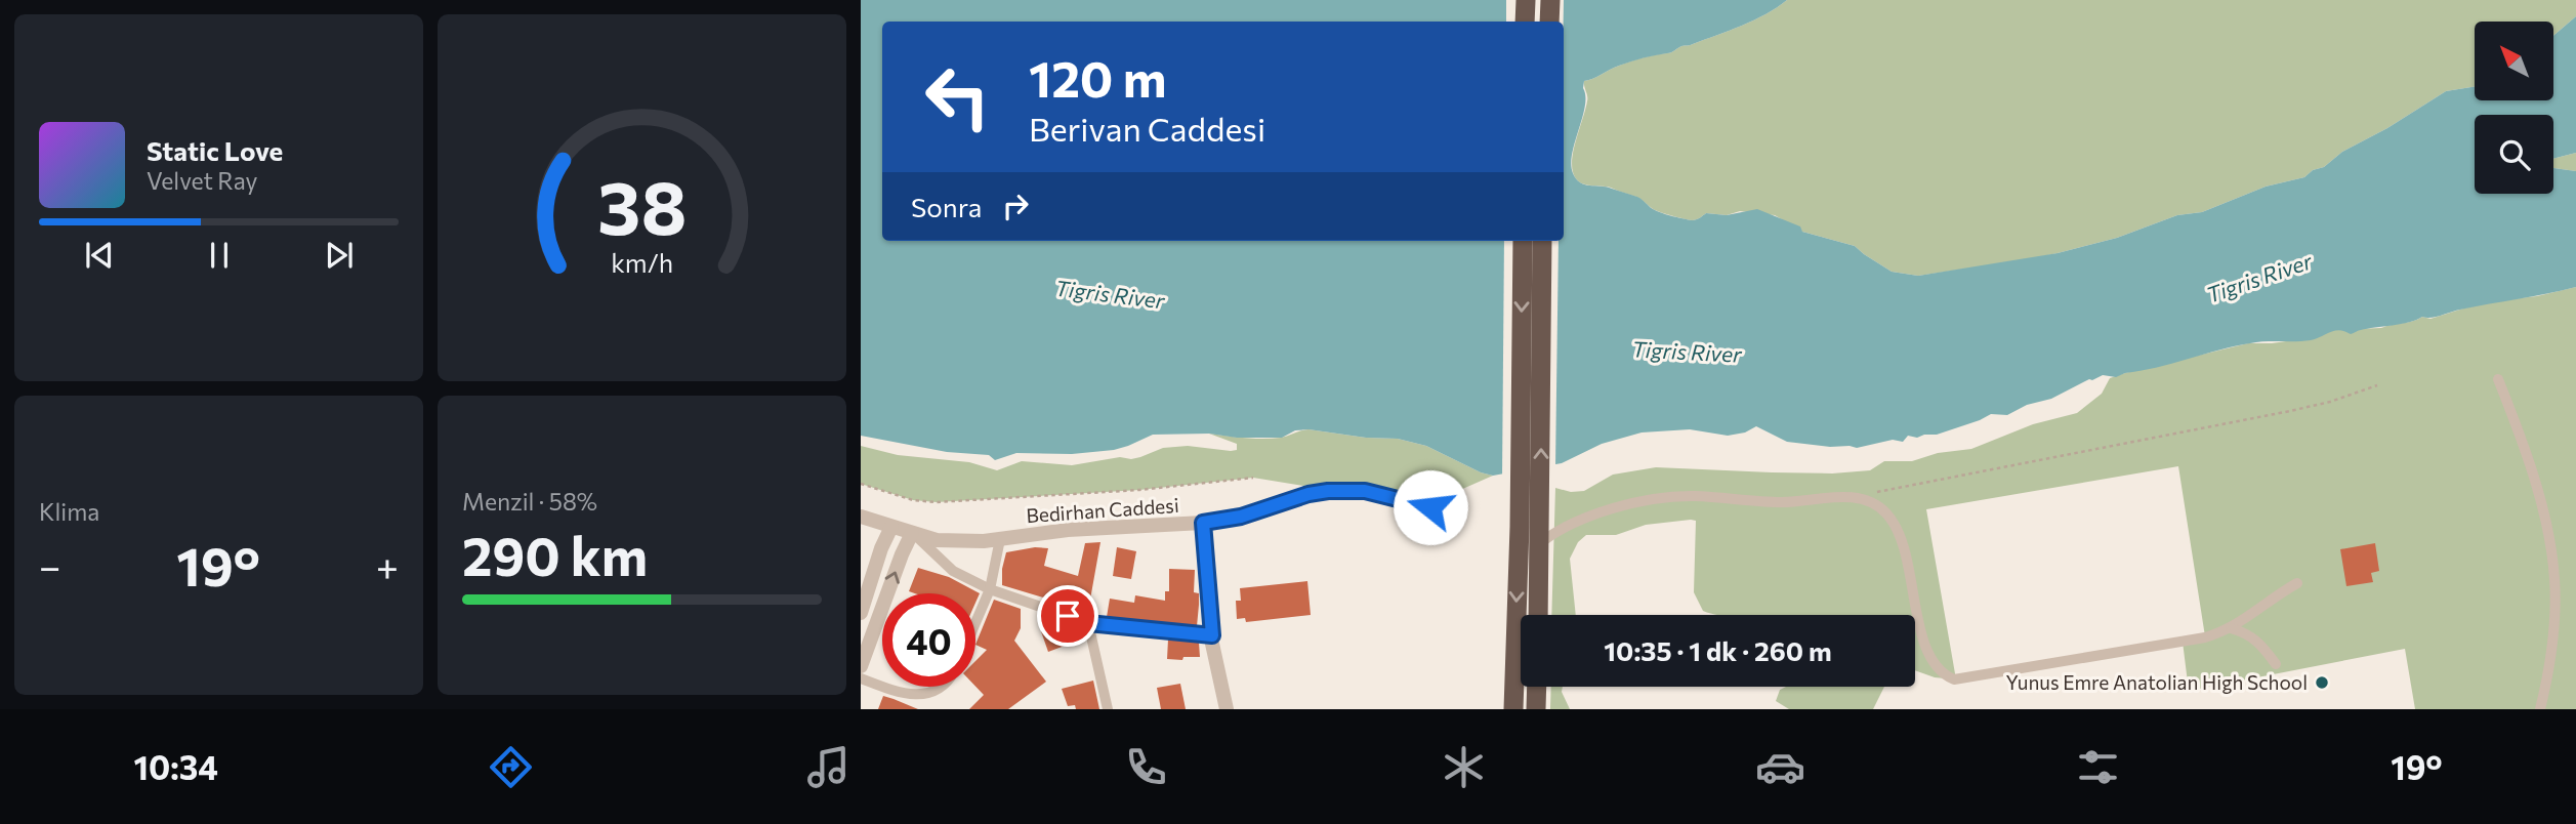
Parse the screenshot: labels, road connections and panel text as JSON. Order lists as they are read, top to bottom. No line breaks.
{"streets":{"street":["Bedirhan Caddesi"]},"water":["Tigris River"],"places":["Yunus Emre Anatolian High School"],"north":"top left","page":{"turn":["120 m","Berivan Caddesi"],"song":["Static Love","Velvet Ray"],"then":"Sonra","tile":["Klima",["Menzil · 58%","290 km"]],"heat":["−","19°","+"],"limit":"40","trip":"10:35 · 1 dk · 260 m","tabs":["10:34","19°"],"gauge":["38","km/h"]}}
